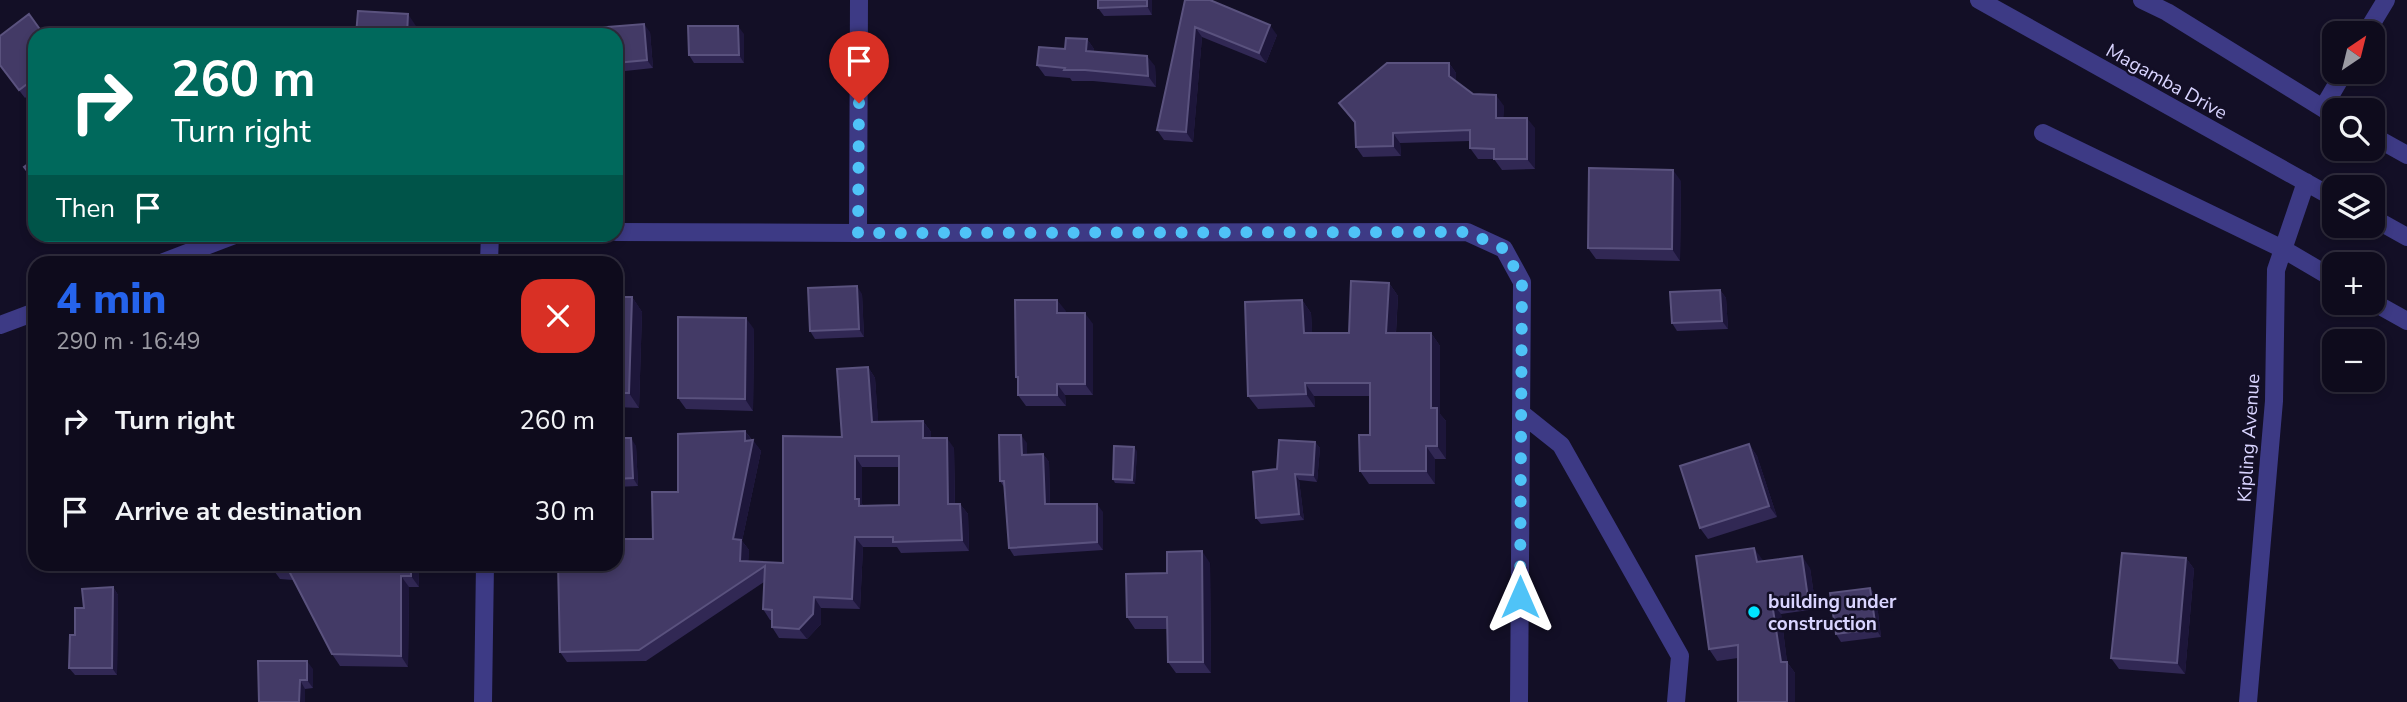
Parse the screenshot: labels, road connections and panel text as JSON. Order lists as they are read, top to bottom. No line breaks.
{"streets":{"street":["Magamba Drive","Kipling Avenue"]},"crossings":[["Magamba Drive","Kipling Avenue"]],"places":["building under construction"],"north":"top right","page":{"map_buttons":["+","−"],"turn":["260 m","Turn right"],"then":"Then","heading":["4 min","290 m · 16:49"],"list":[{"name":"Turn right","value":"260 m"},{"name":"Arrive at destination","value":"30 m"}]}}
